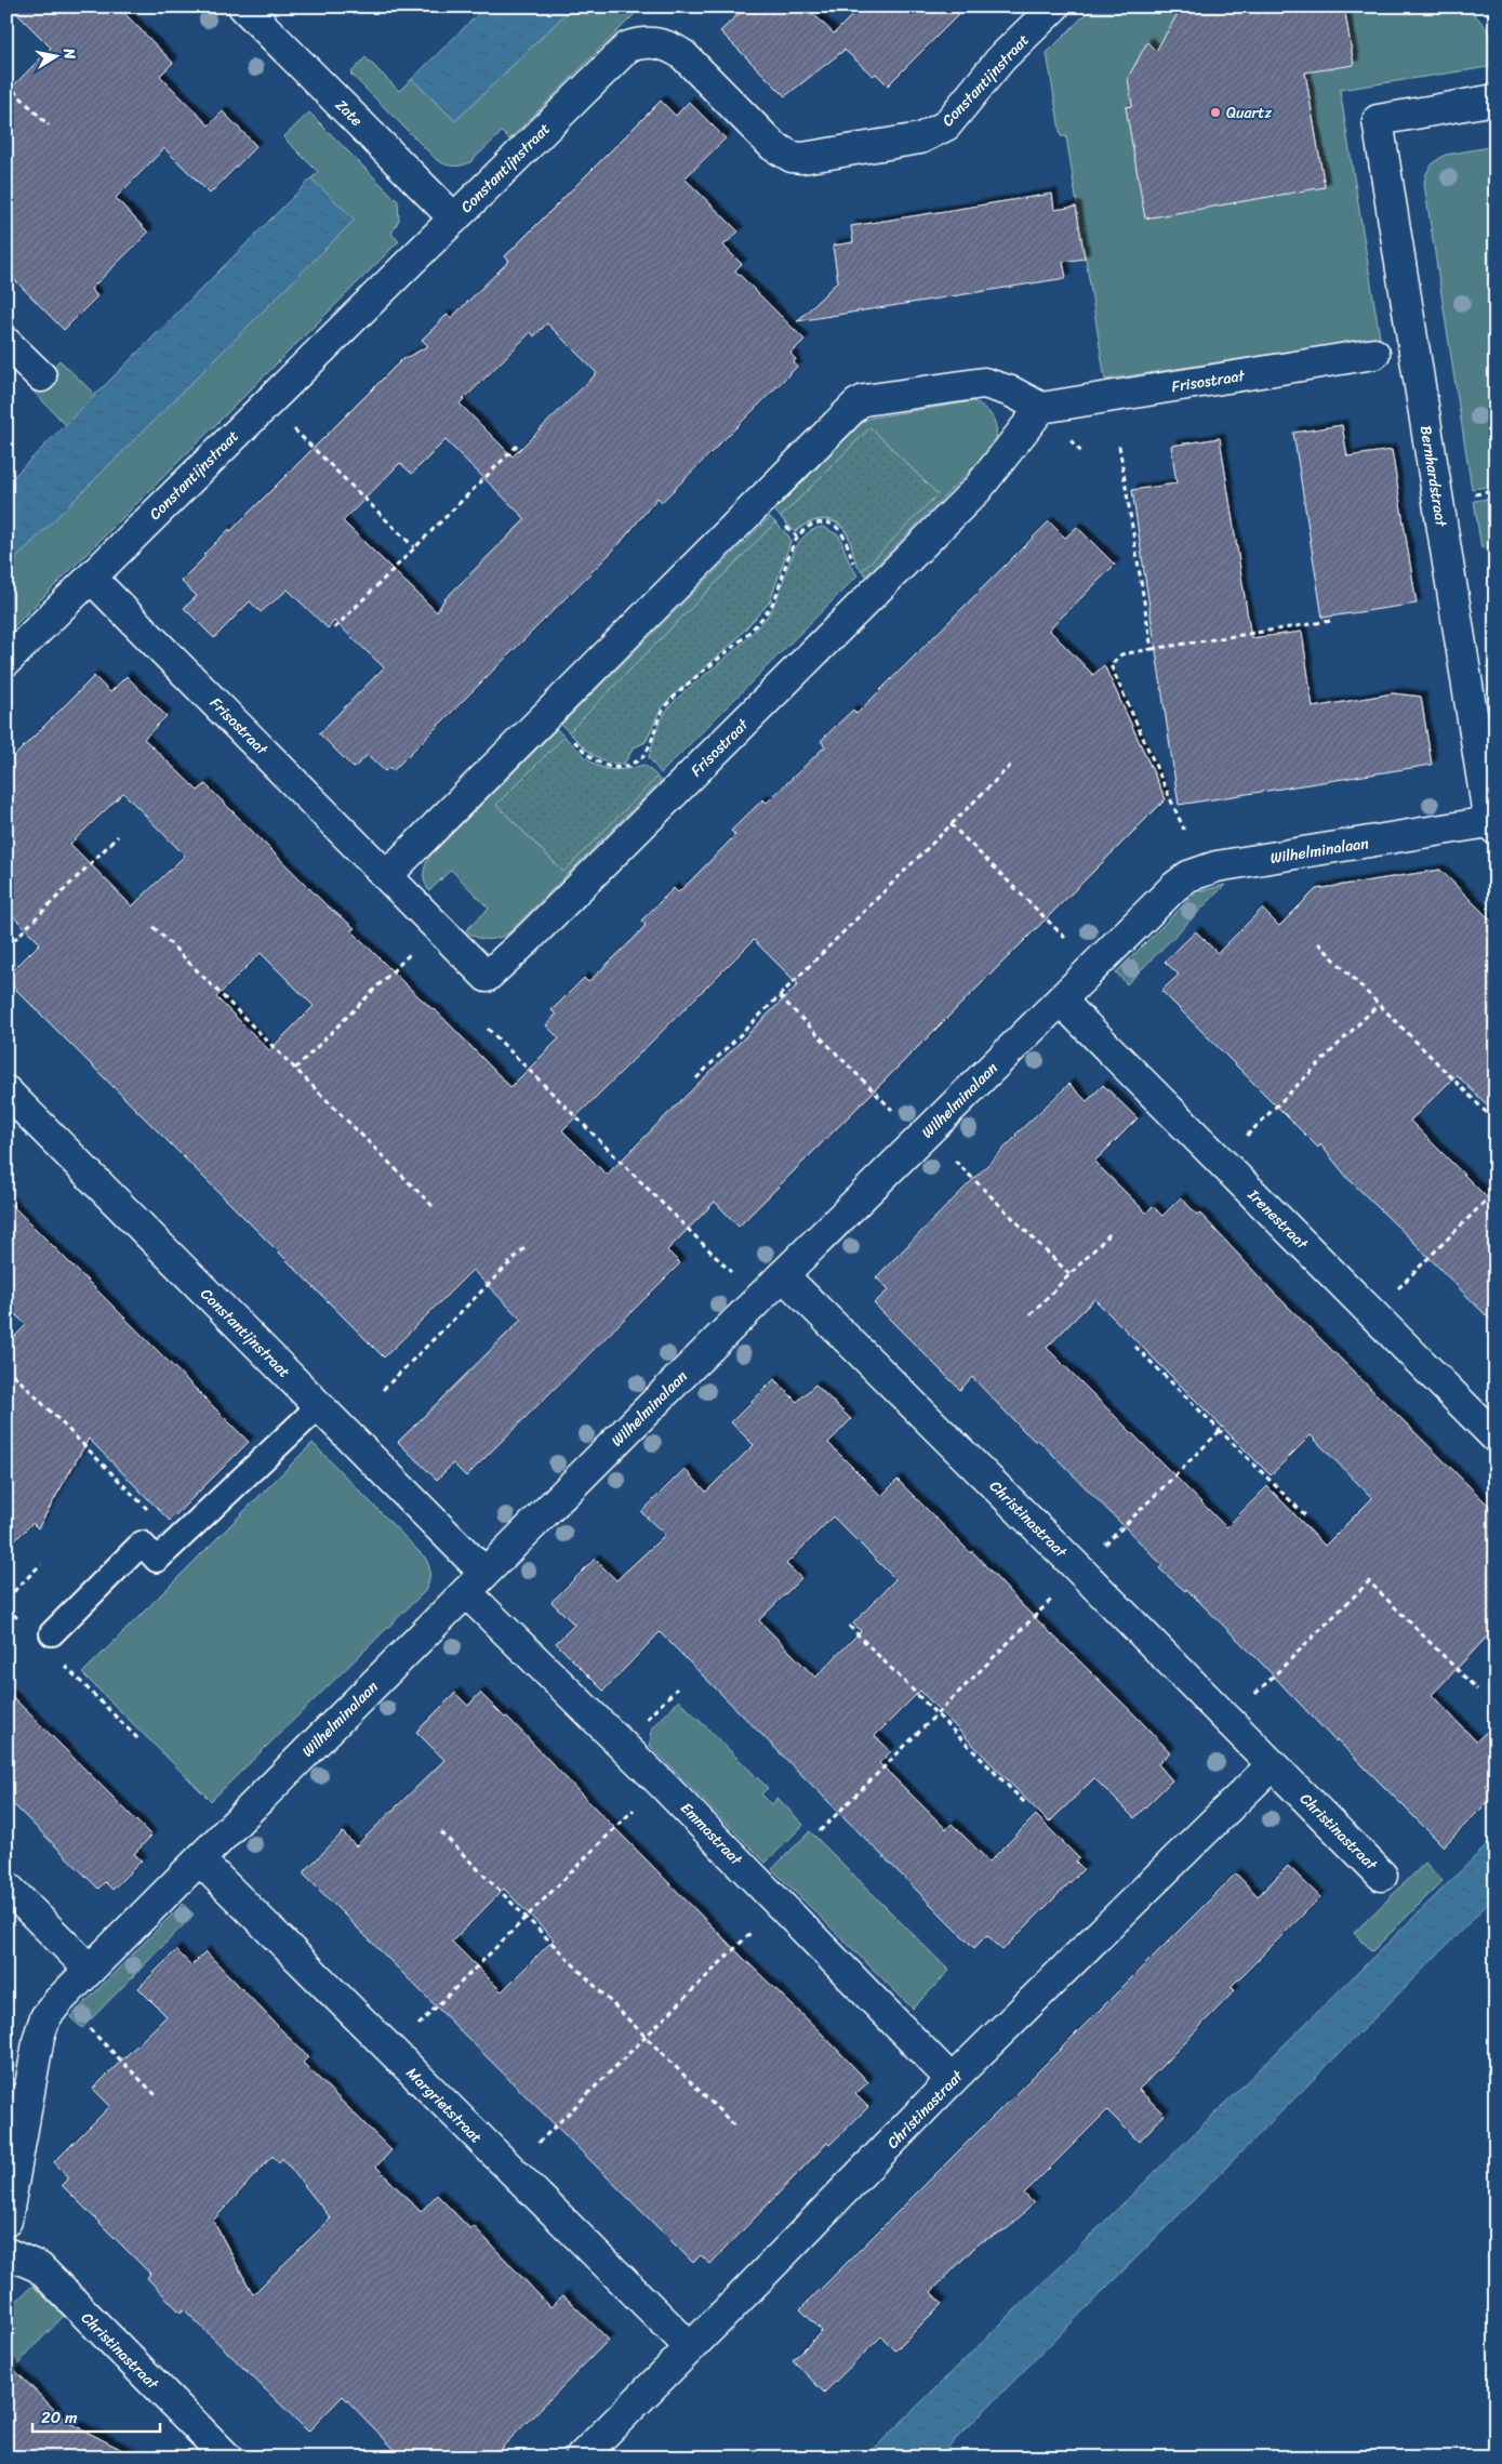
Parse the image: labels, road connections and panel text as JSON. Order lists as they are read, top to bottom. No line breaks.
{"streets":{"street":["Constantijnstraat","Zate","Frisostraat","Bernhardstraat","Wilhelminalaan","Irenestraat","Christinastraat","Emmastraat","Margrietstraat"]},"crossings":[["Constantijnstraat","Zate"],["Constantijnstraat","Frisostraat"],["Constantijnstraat","Wilhelminalaan"],["Constantijnstraat","Emmastraat"],["Bernhardstraat","Wilhelminalaan"],["Wilhelminalaan","Irenestraat"],["Wilhelminalaan","Christinastraat"],["Wilhelminalaan","Emmastraat"],["Wilhelminalaan","Margrietstraat"],["Christinastraat","Emmastraat"],["Christinastraat","Margrietstraat"]],"places":["Quartz"],"scale_bar":"20 m","north":"right"}
